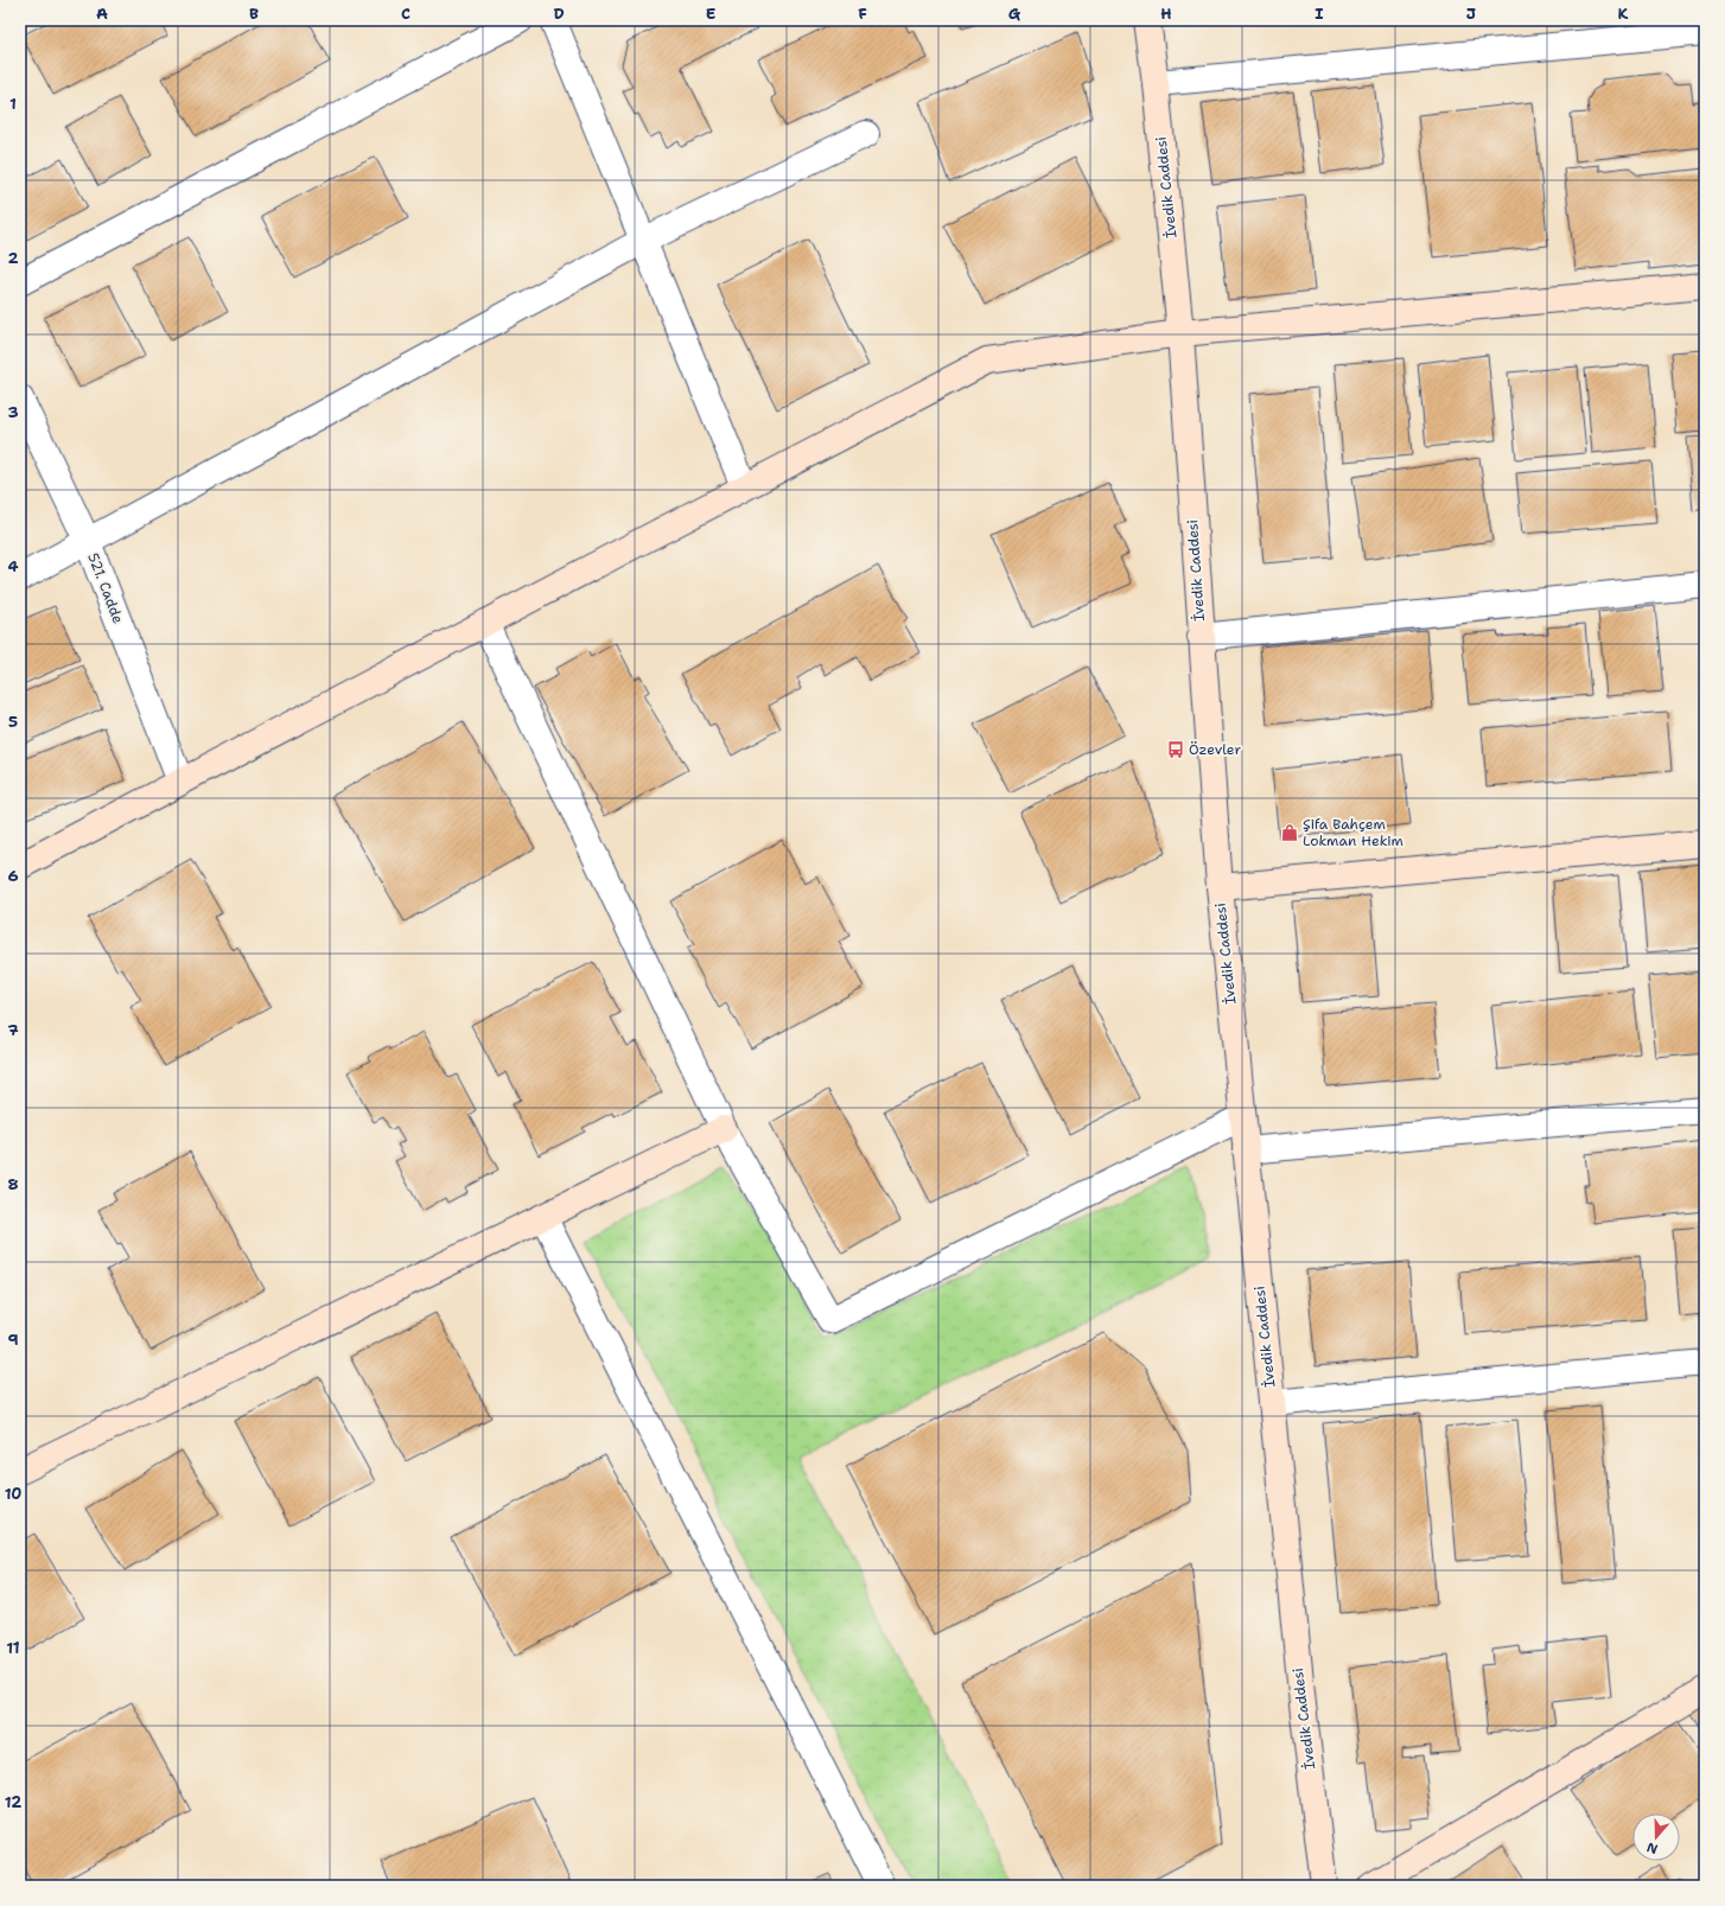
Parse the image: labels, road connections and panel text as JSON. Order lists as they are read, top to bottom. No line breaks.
{"streets":{"street":["İvedik Caddesi","521. Cadde"]},"places":{"bus stop":["Özevler"],"shop":["Şifa Bahçem Lokman Hekim"]},"north":"bottom","grid":{"columns":["A","B","C","D","E","F","G","H","I","J","K"],"rows":["1","2","3","4","5","6","7","8","9","10","11","12"]}}
